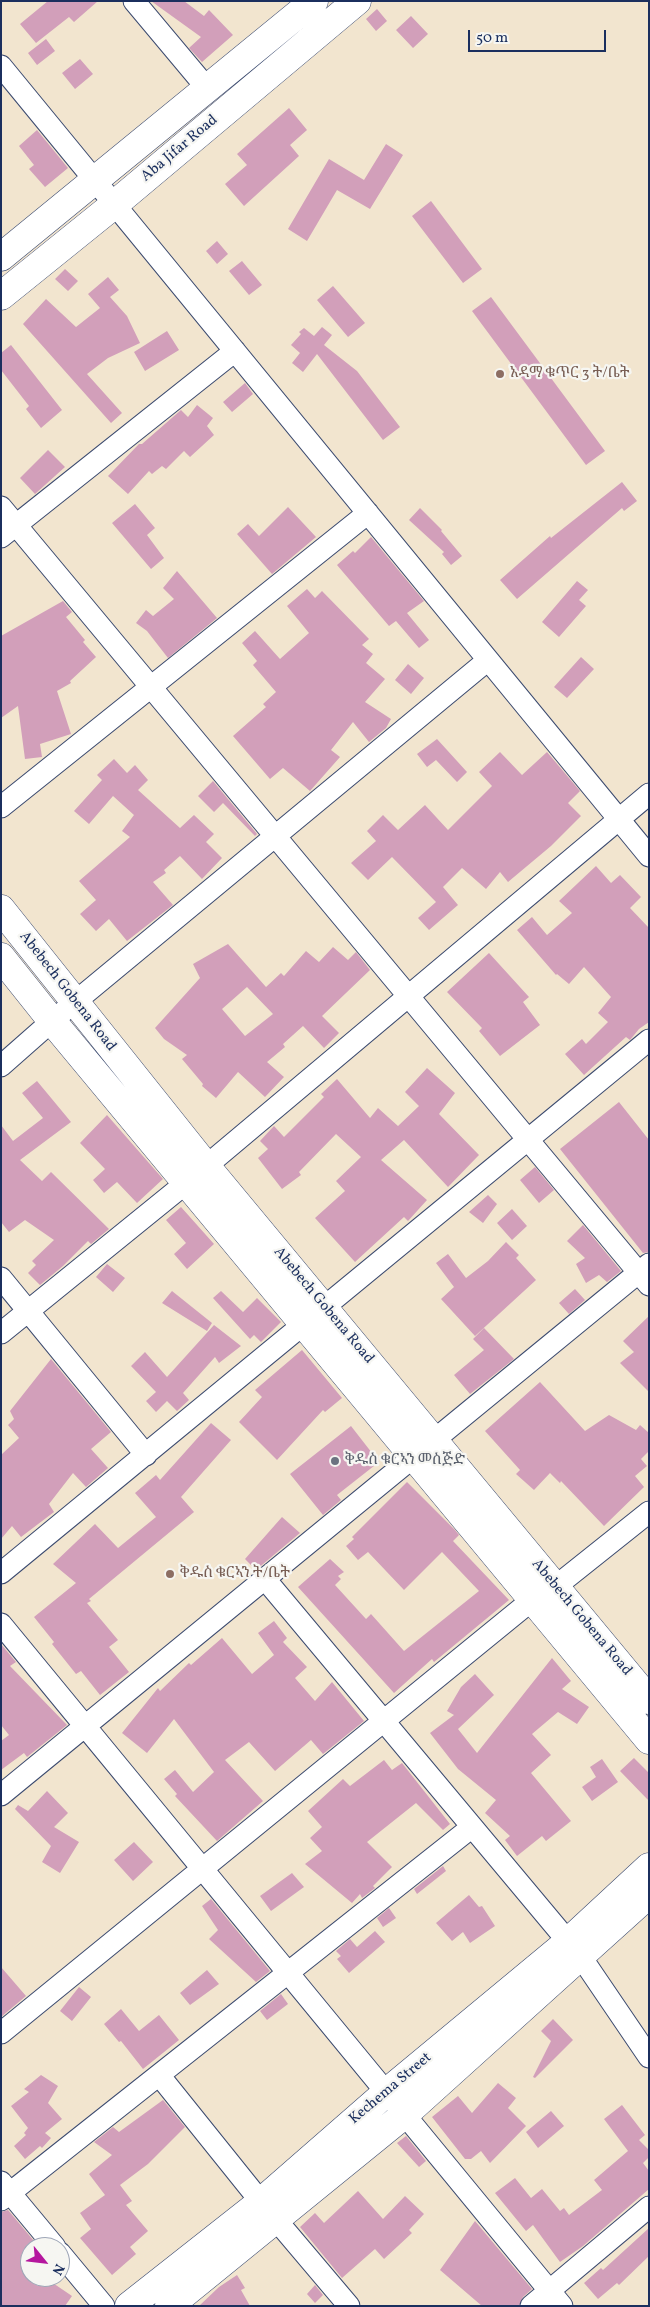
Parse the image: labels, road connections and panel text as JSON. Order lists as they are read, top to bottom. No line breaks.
{"streets":{"street":["Aba Jifar Road","Abebech Gobena Road","Kechema Street"]},"places":["አዳማ ቁጥር 3 ት/ቤት","ቅዱስ ቁርኣን መስጅድ","ቅዱስ ቁርኣን ት/ቤት"],"scale_bar":"50 m","north":"bottom right"}
